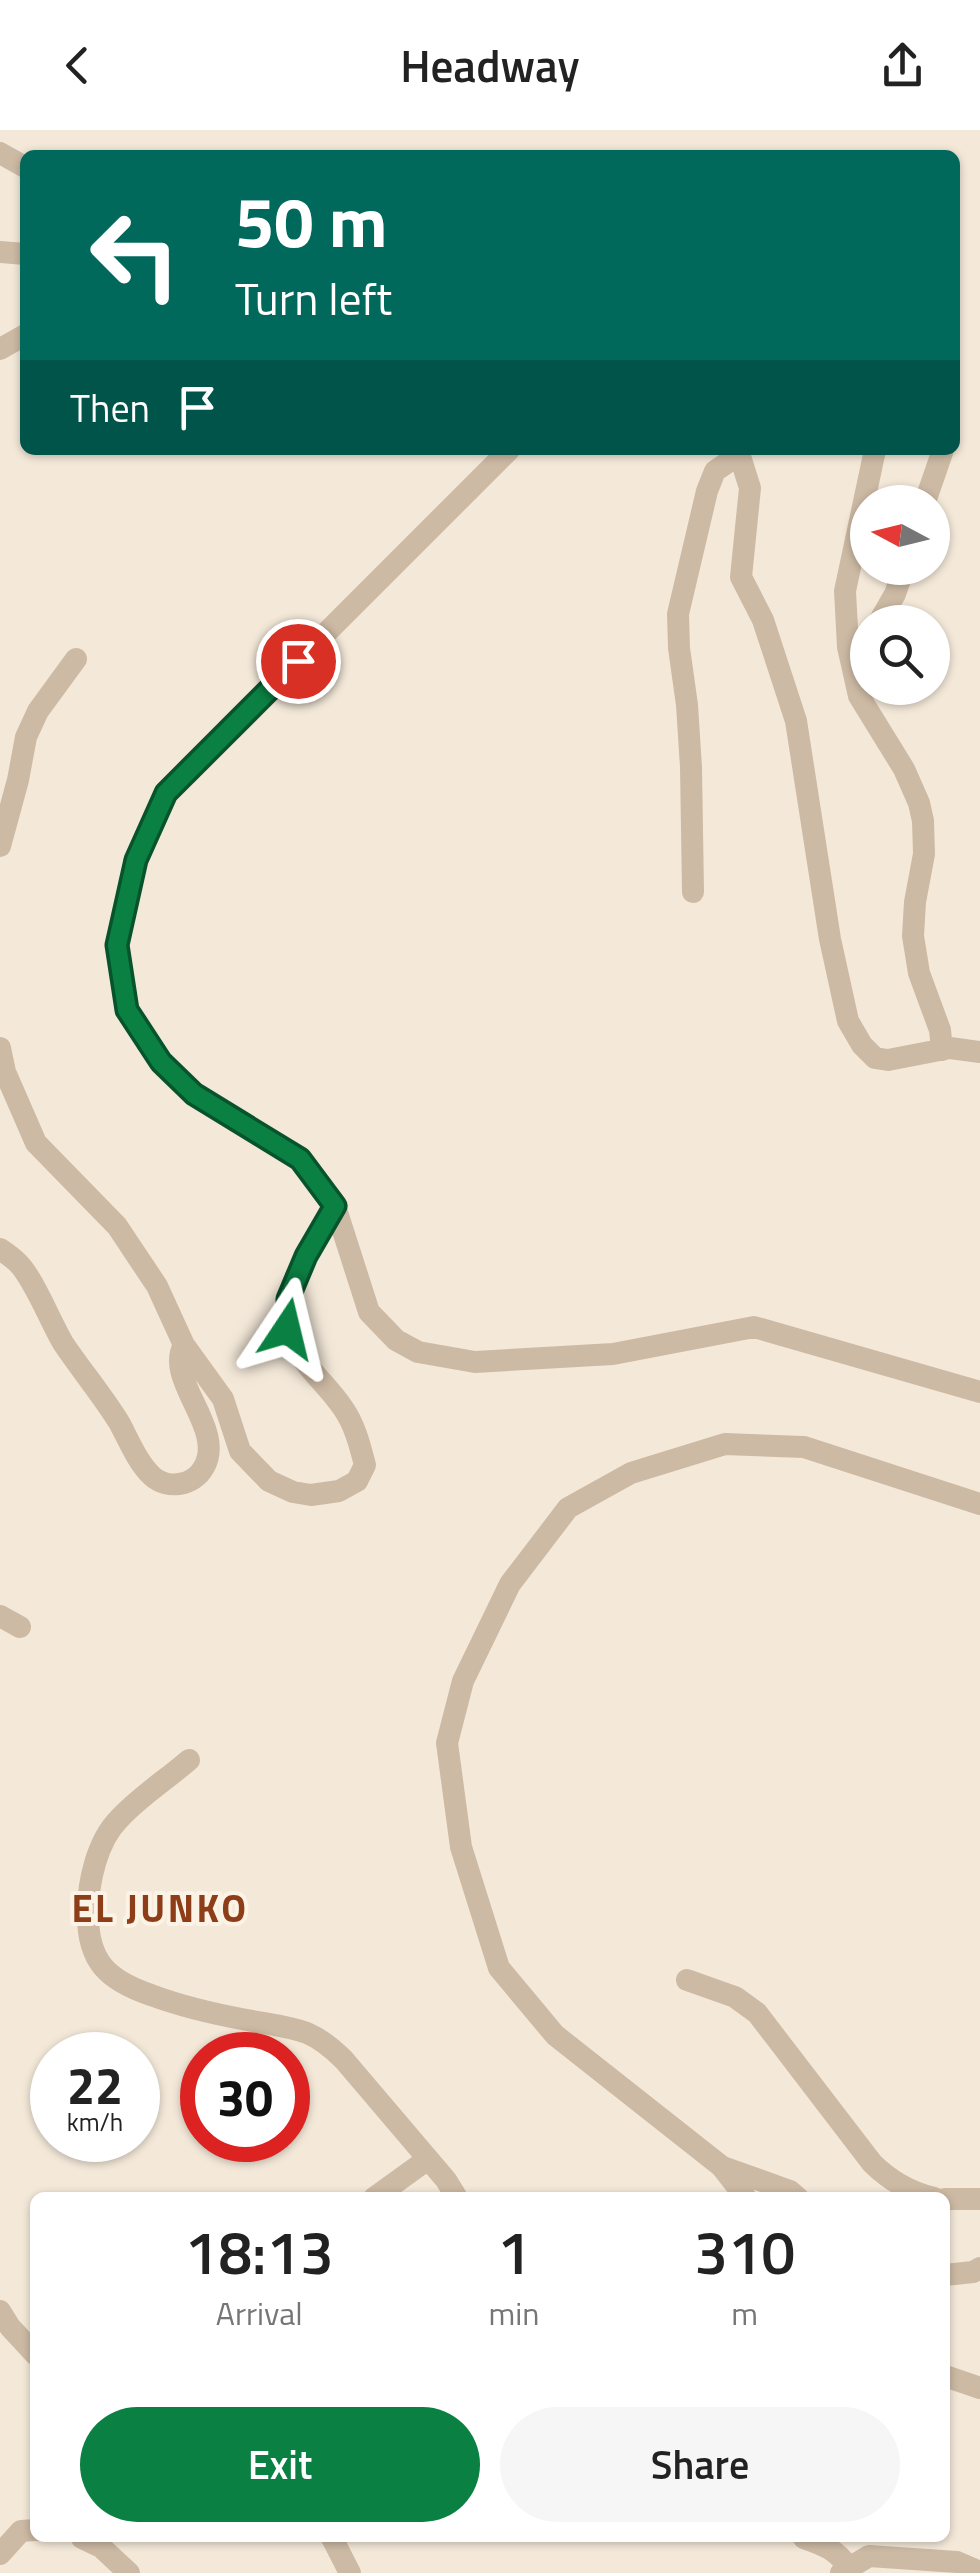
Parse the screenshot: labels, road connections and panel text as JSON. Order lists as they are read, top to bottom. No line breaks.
{"districts":["EL JUNKO"],"north":"left","page":{"header":"Headway","turn":["50 m","Turn left"],"then":"Then","speed":"22 km/h","limit":"30","eta":["18:13","Arrival","1","min","310","m"],"buttons":["Exit","Share"]}}
